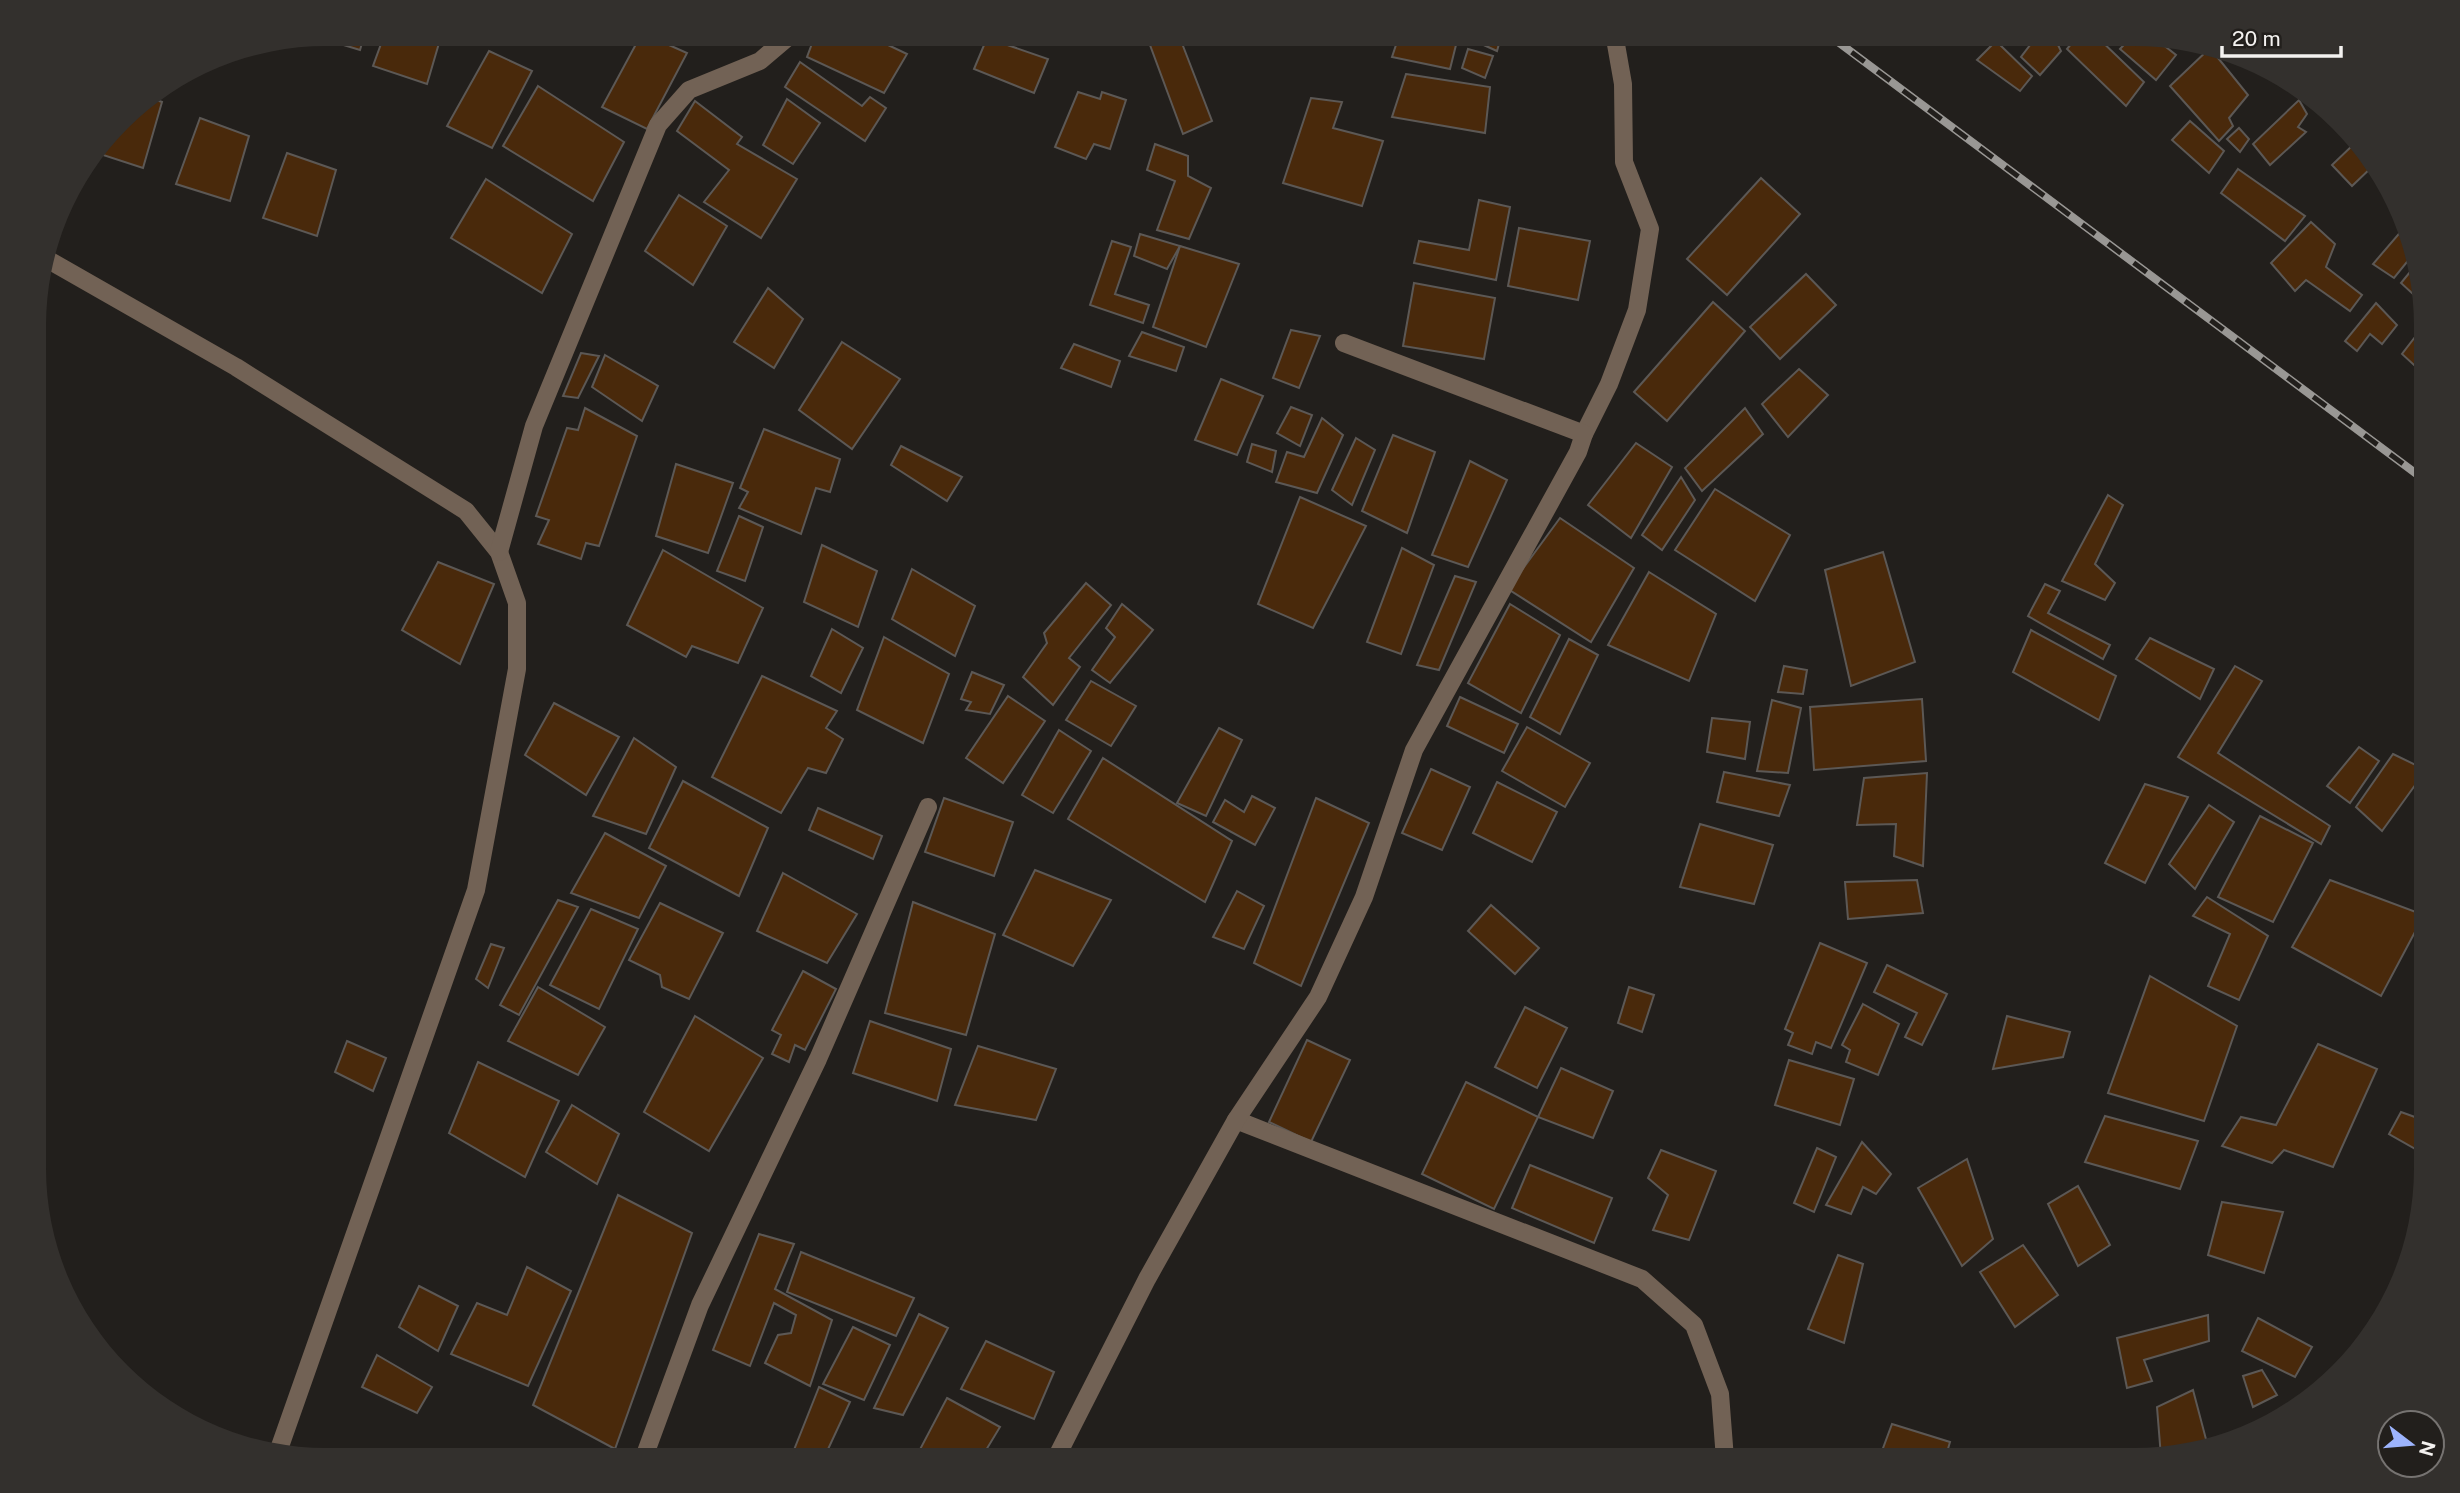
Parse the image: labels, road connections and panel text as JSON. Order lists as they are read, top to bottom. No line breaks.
{"scale_bar":"20 m","north":"right"}
